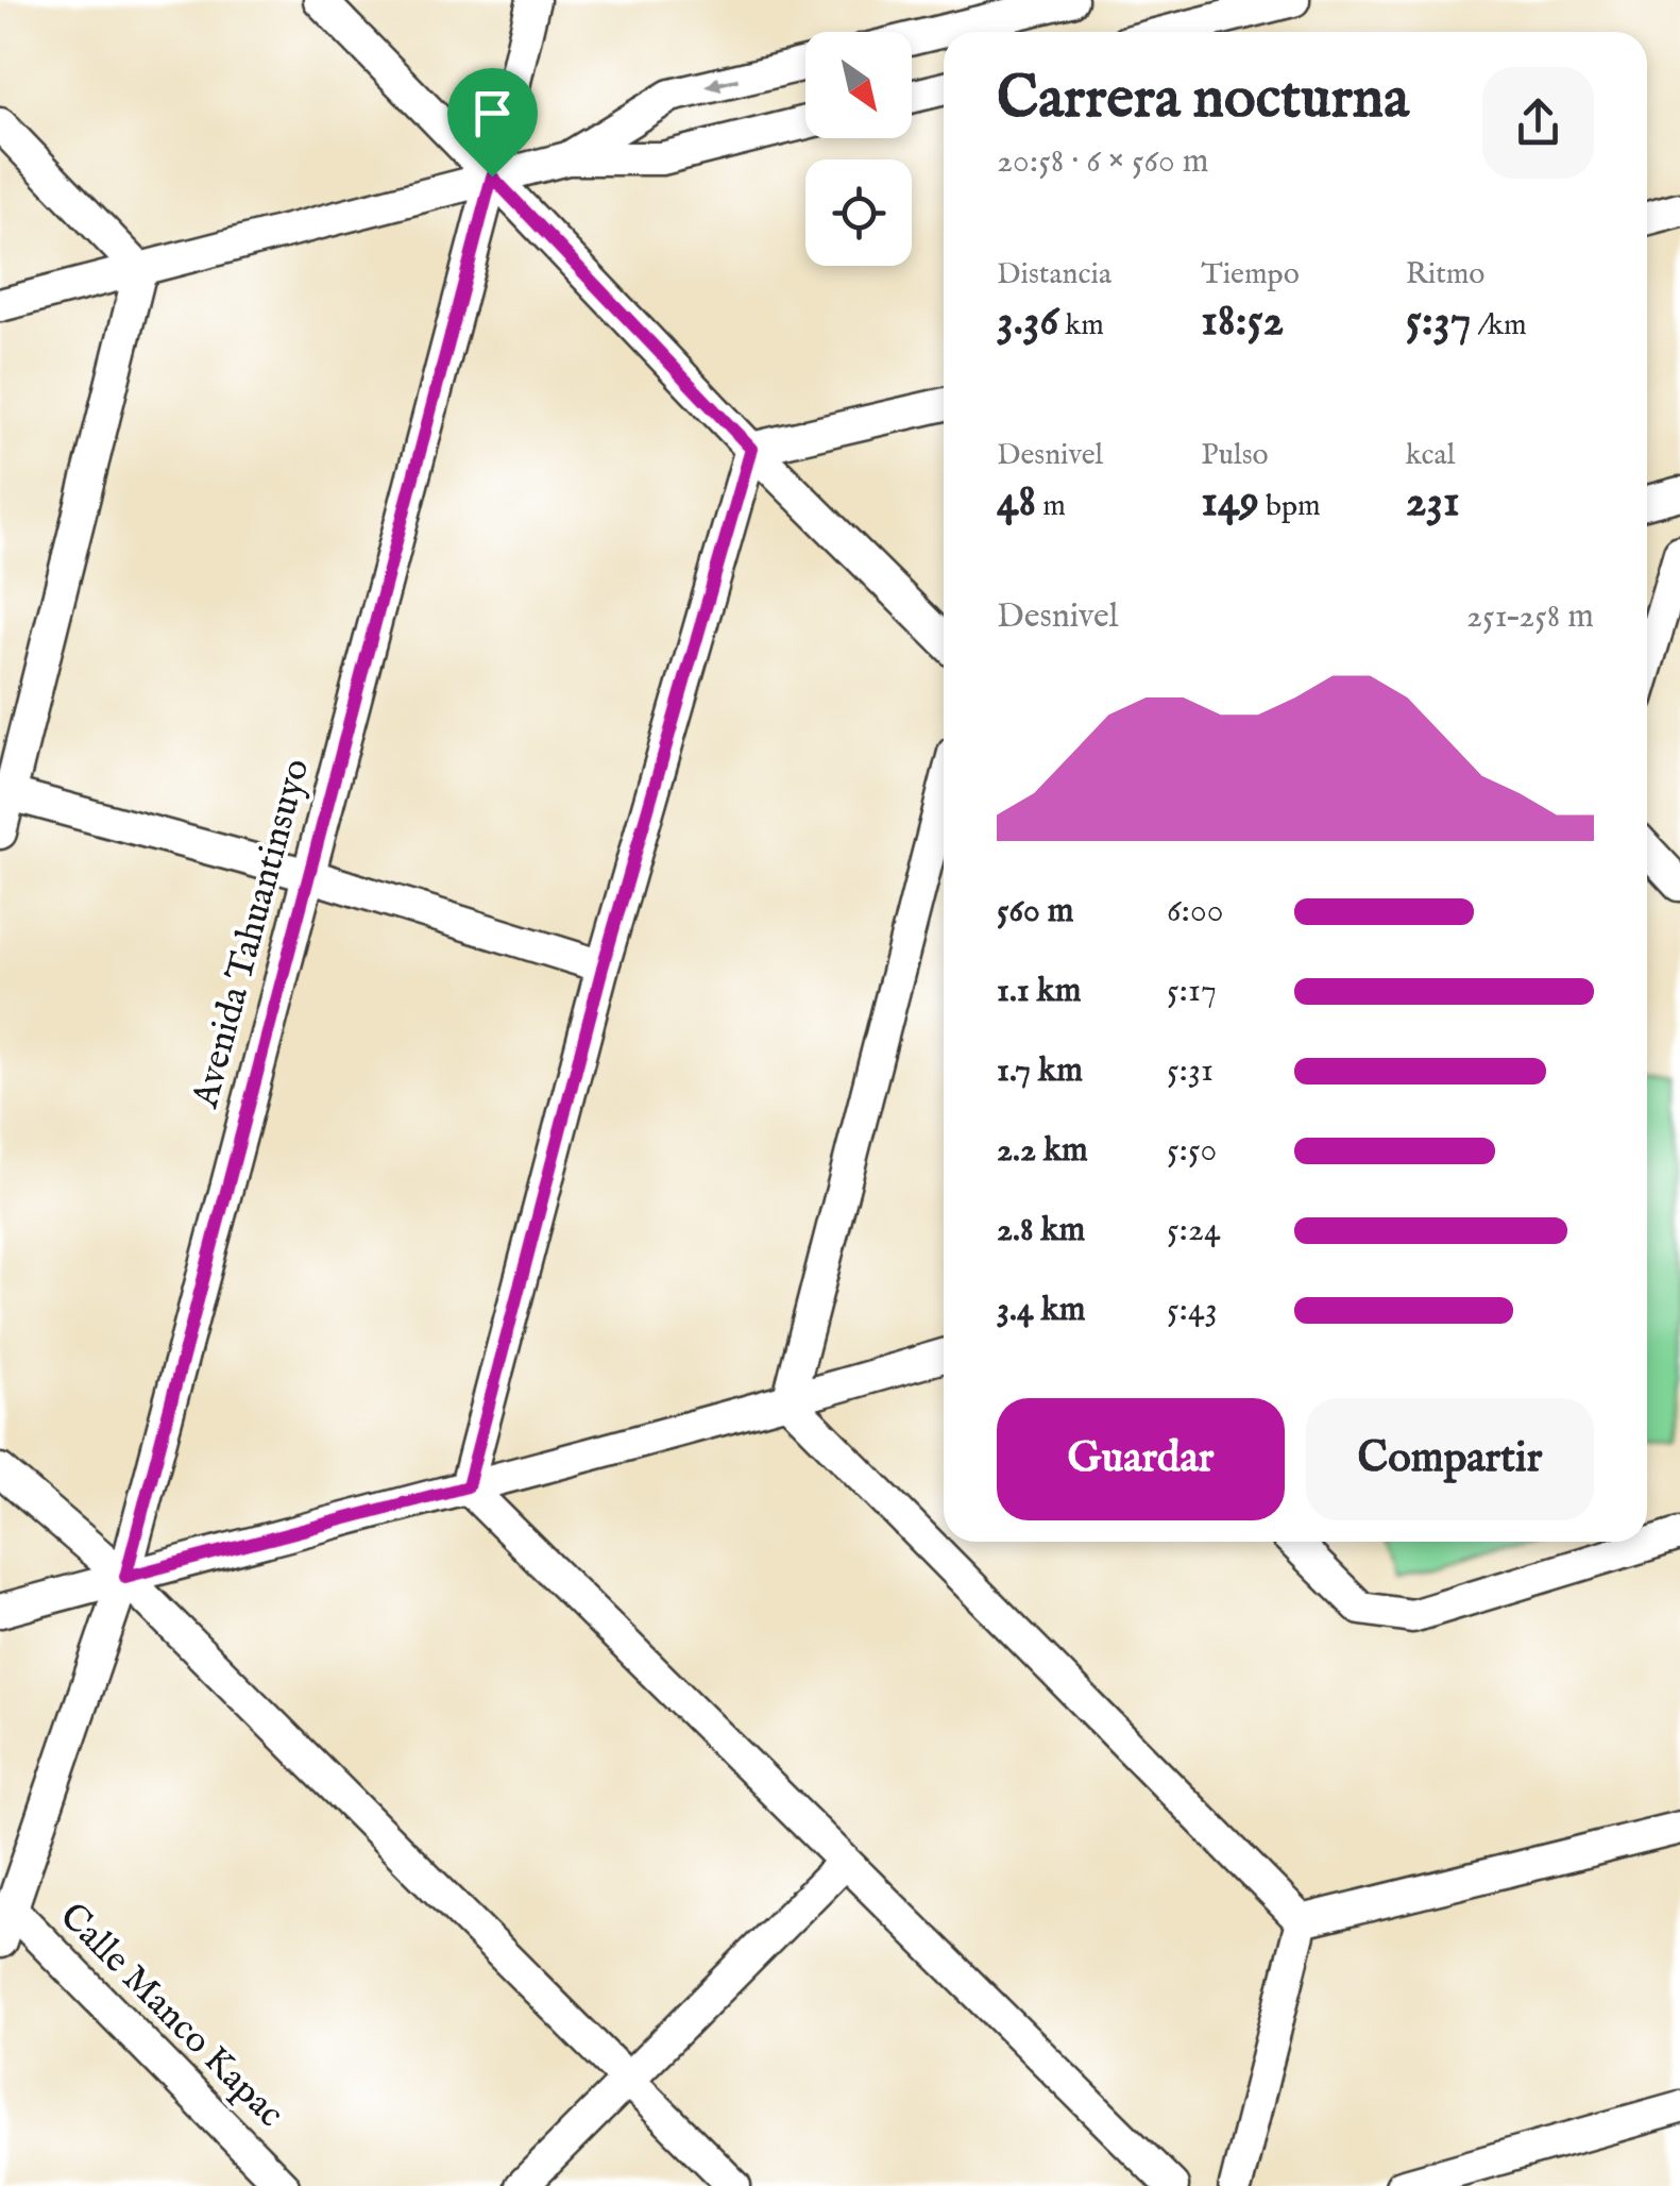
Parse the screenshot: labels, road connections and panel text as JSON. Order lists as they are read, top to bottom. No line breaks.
{"streets":{"street":["Avenida Tahuantinsuyo","Calle Manco Kapac"]},"crossings":[["Avenida Tahuantinsuyo","Calle Manco Kapac"]],"north":"bottom right","page":{"heading":["Carrera nocturna","20:58 · 6 × 560 m"],"stats":[["Distancia","3.36 km"],["Tiempo","18:52"],["Ritmo","5:37 /km"],["Desnivel","48 m"],["Pulso","149 bpm"],["kcal","231"]],"chart":["Desnivel","251–258 m"],"list":[{"name":"560 m","note":"6:00"},{"name":"1.1 km","note":"5:17"},{"name":"1.7 km","note":"5:31"},{"name":"2.2 km","note":"5:50"},{"name":"2.8 km","note":"5:24"},{"name":"3.4 km","note":"5:43"}],"buttons":["Guardar","Compartir"]}}
